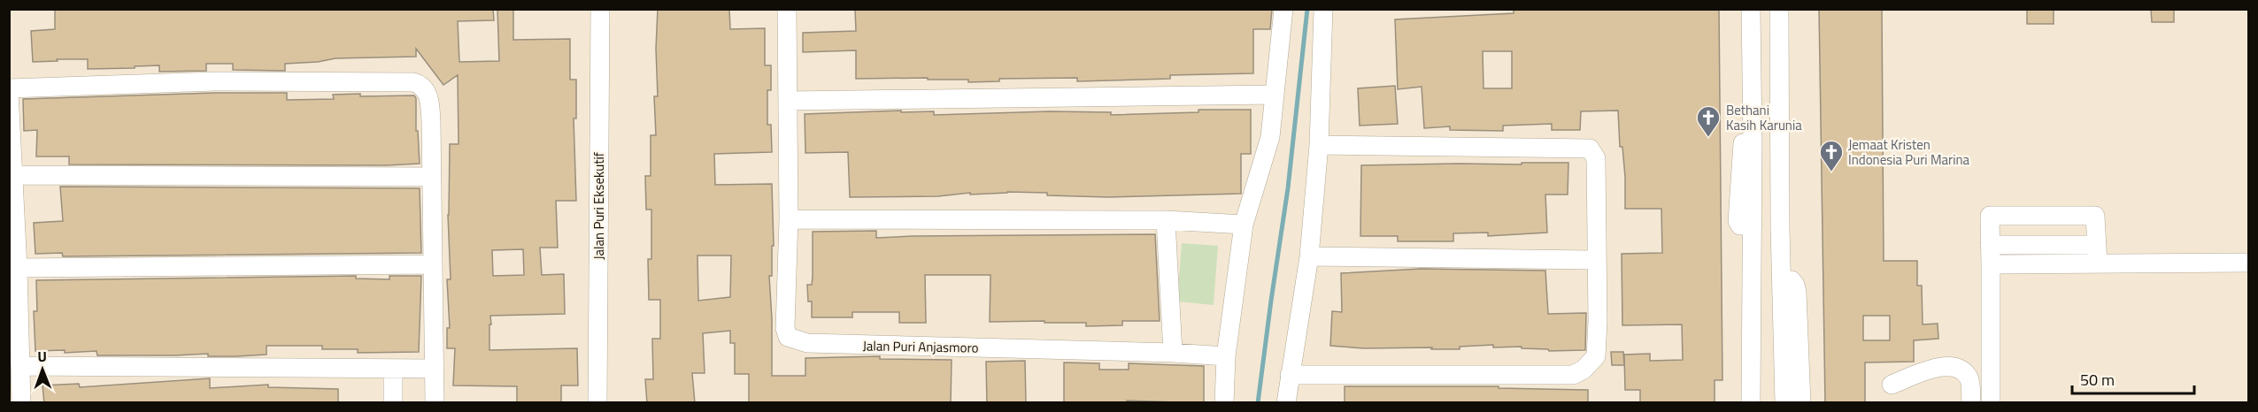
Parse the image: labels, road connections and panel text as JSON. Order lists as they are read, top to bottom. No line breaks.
{"streets":{"street":["Jalan Puri Eksekutif","Jalan Puri Anjasmoro"]},"places":{"church":["Bethani Kasih Karunia","Jemaat Kristen Indonesia Puri Marina"]},"scale_bar":"50 m","north":"top"}
